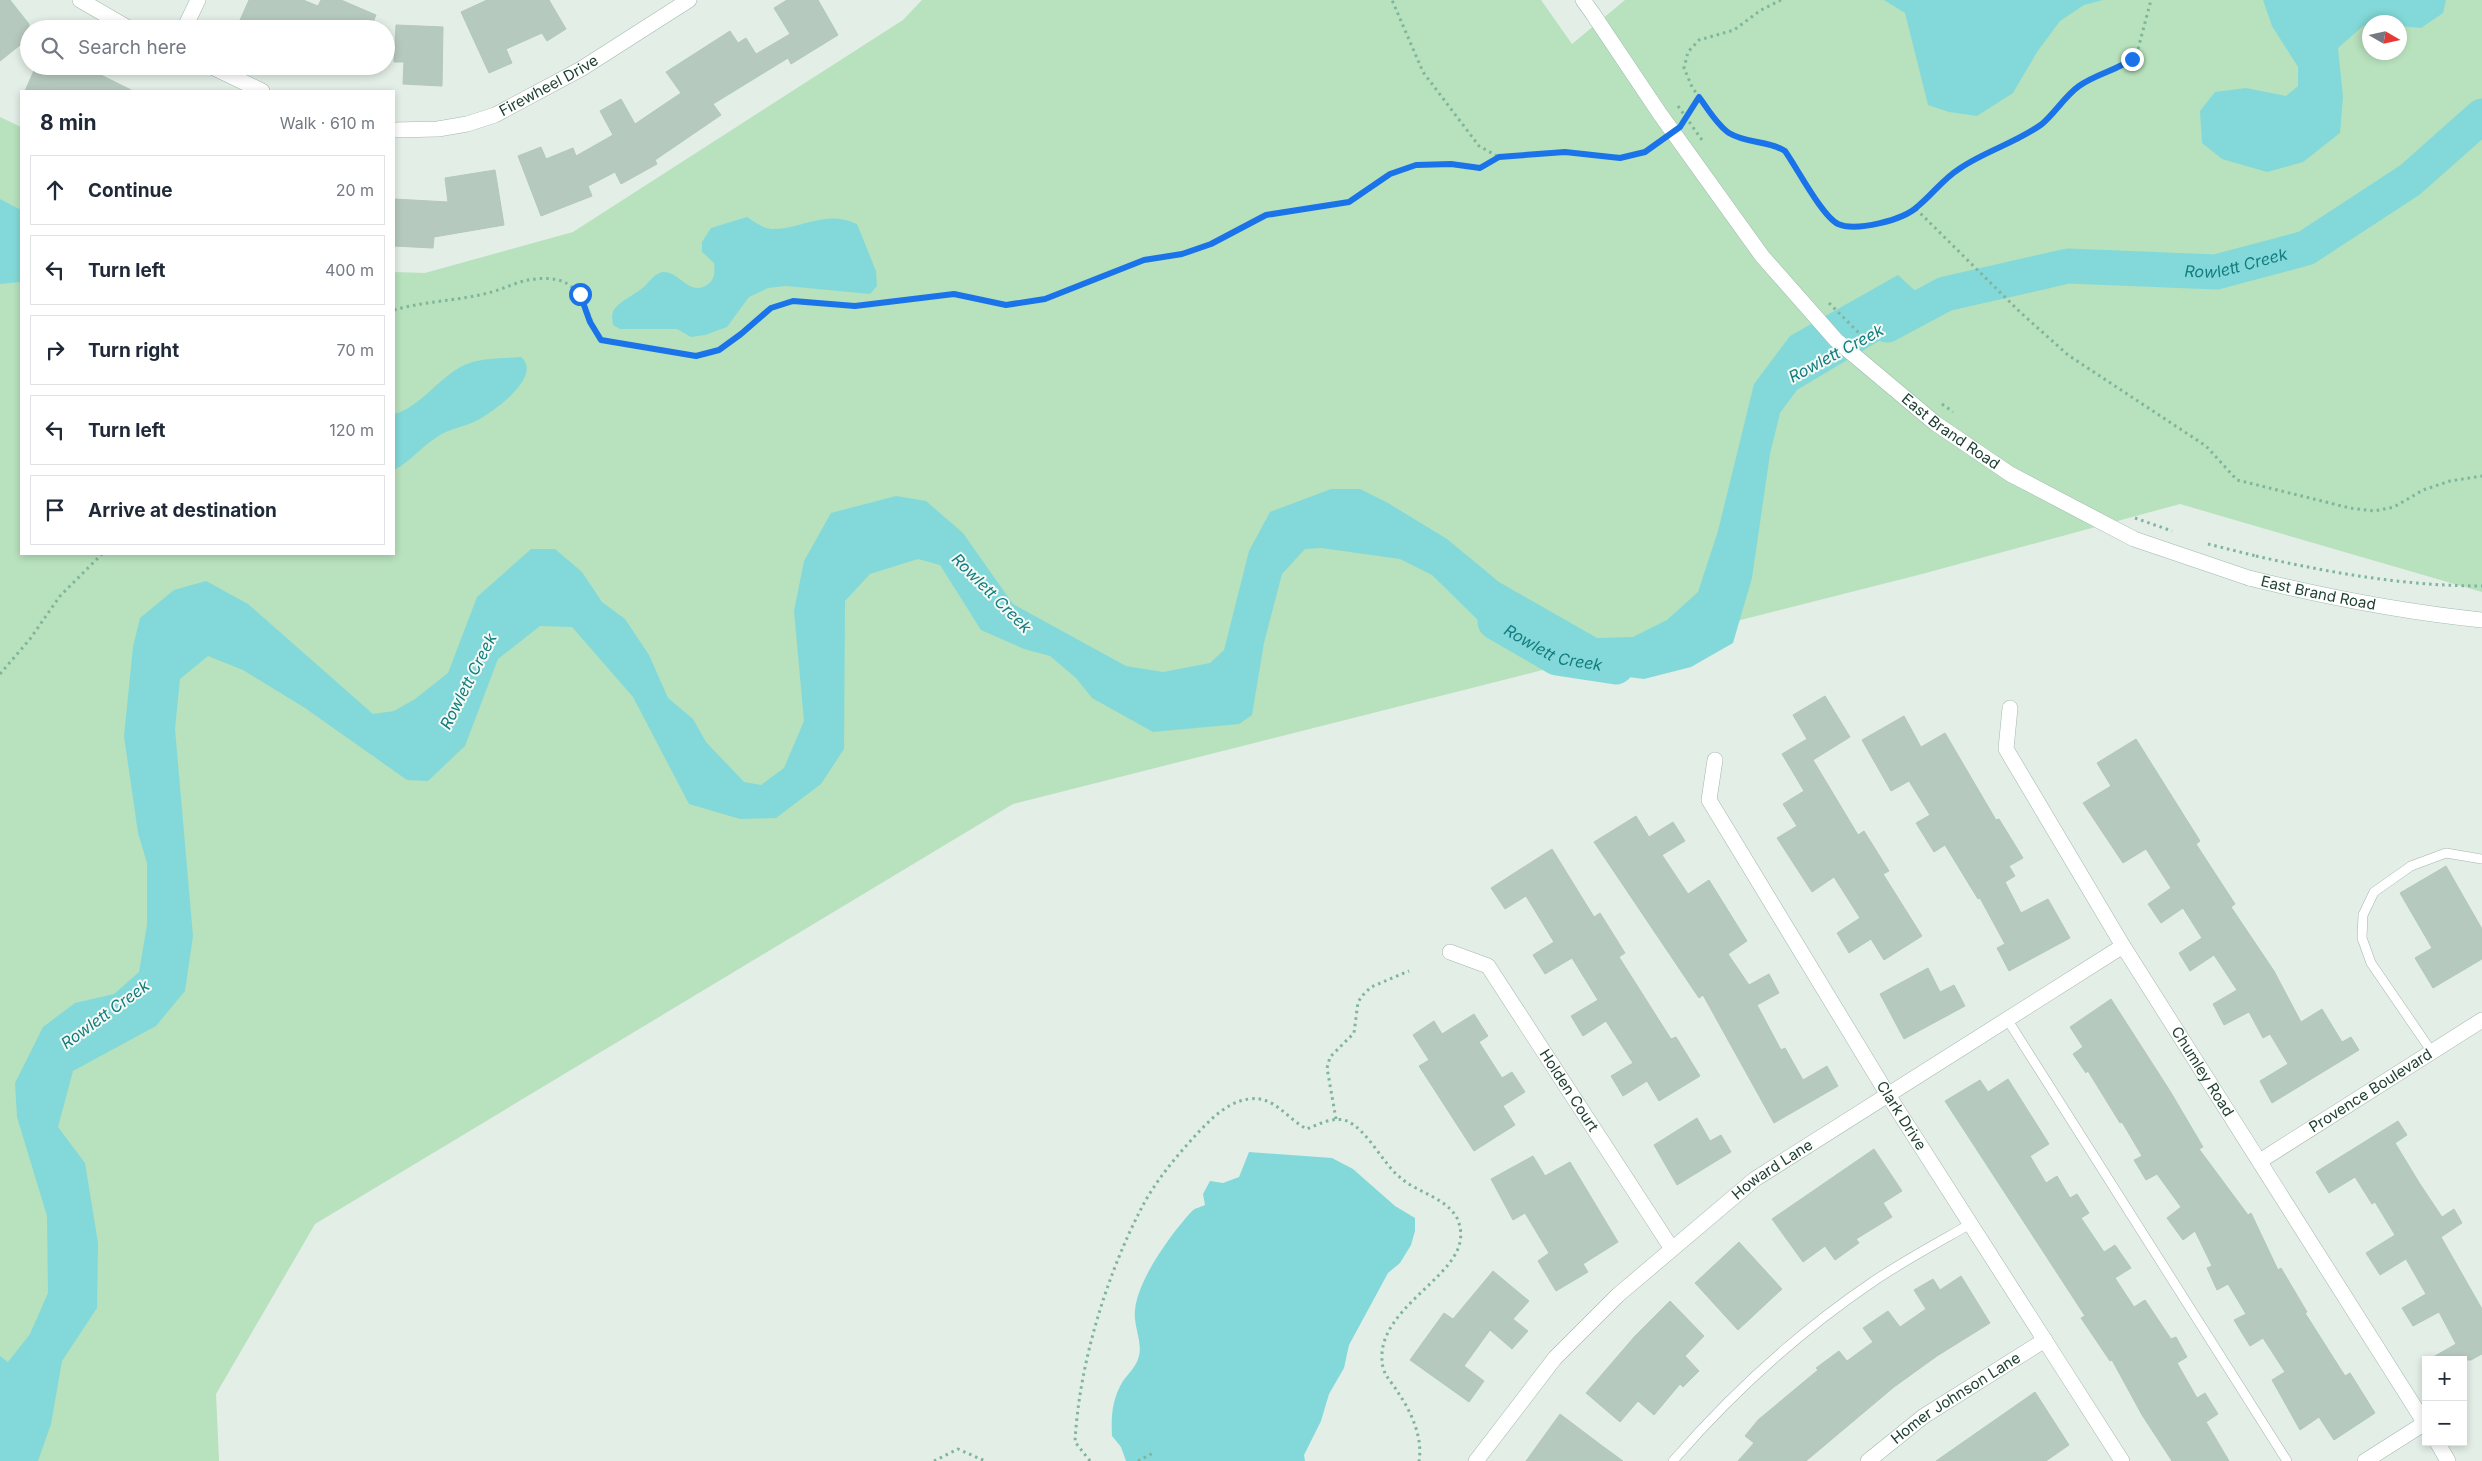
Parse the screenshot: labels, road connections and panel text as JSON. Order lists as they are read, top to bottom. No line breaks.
{"streets":{"street":["Firewheel Drive","East Brand Road","Chumley Road","Holden Court","Provence Boulevard","Clark Drive","Howard Lane","Homer Johnson Lane"]},"crossings":[["Chumley Road","Provence Boulevard"],["Chumley Road","Howard Lane"],["Holden Court","Howard Lane"],["Clark Drive","Howard Lane"],["Clark Drive","Homer Johnson Lane"]],"water":["Rowlett Creek"],"north":"right","page":{"search":"Search here","heading":["8 min","Walk · 610 m"],"list":[["Continue","20 m"],["Turn left","400 m"],["Turn right","70 m"],["Turn left","120 m"],"Arrive at destination"],"map_buttons":["+","−"]}}
